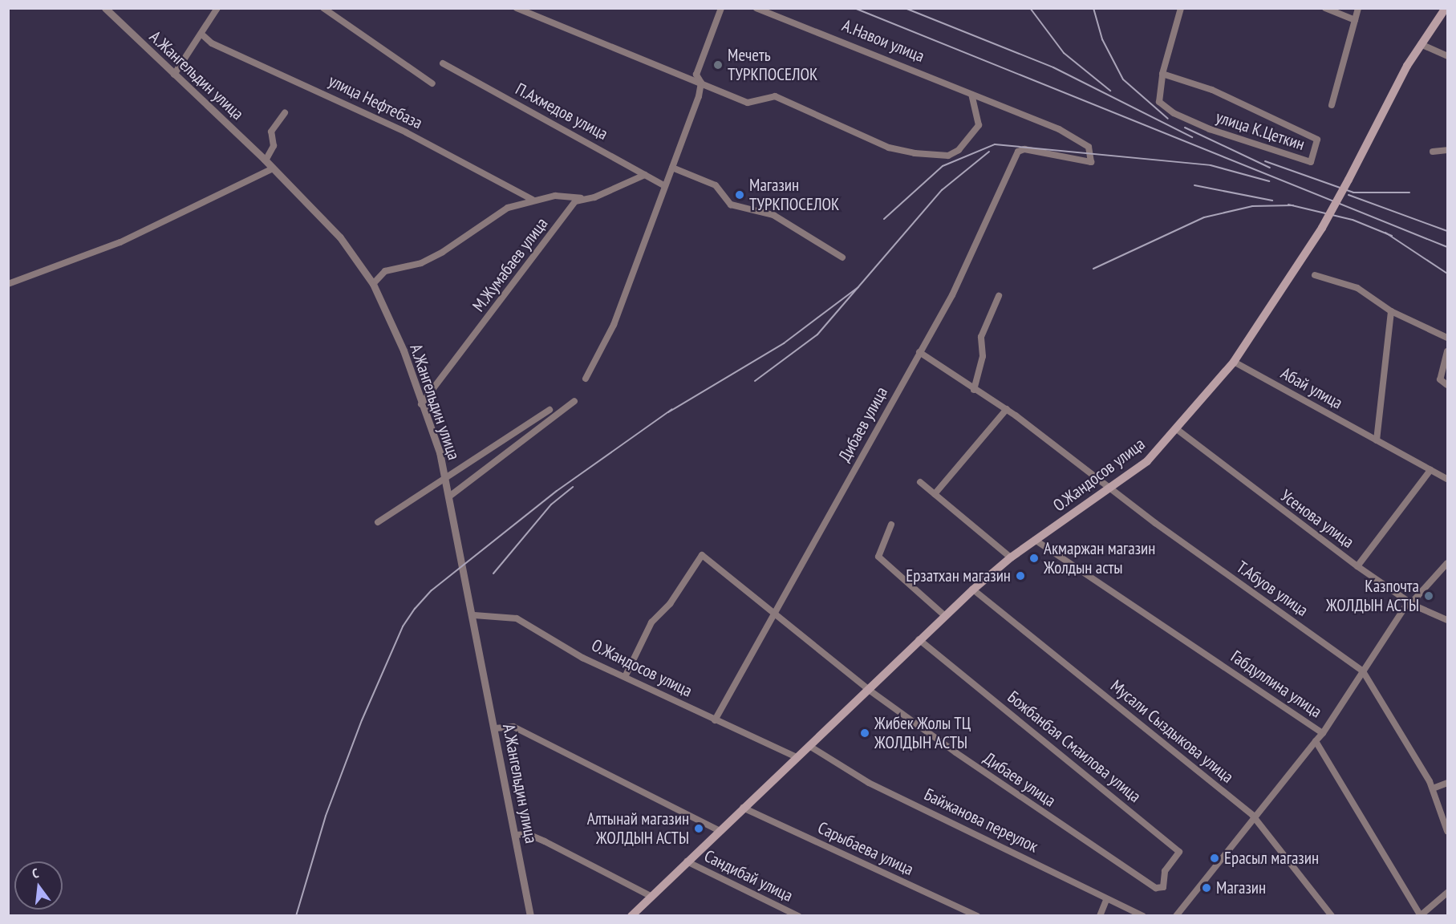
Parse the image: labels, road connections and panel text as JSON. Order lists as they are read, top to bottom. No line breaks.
{"streets":{"main road":["О.Жандосов улица"],"street":["А.Навои улица","А.Жангельдин улица","улица Нефтебаза","П.Ахмедов улица","улица К.Цеткин","М.Жумабаев улица","Абай улица","Дибаев улица","Усенова улица","Т.Абуов улица","Габдуллина улица","Мусали Сыздыкова улица","Божбанбая Смаилова улица","Байжанова переулок","Сарыбаева улица","Сандибай улица"]},"crossings":[["А.Навои улица","Дибаев улица"],["А.Жангельдин улица","М.Жумабаев улица"],["А.Жангельдин улица","О.Жандосов улица"],["Абай улица","О.Жандосов улица"],["Дибаев улица","О.Жандосов улица"],["Дибаев улица","Божбанбая Смаилова улица"],["О.Жандосов улица","Усенова улица"],["О.Жандосов улица","Т.Абуов улица"],["О.Жандосов улица","Габдуллина улица"],["О.Жандосов улица","Мусали Сыздыкова улица"],["О.Жандосов улица","Божбанбая Смаилова улица"],["О.Жандосов улица","Байжанова переулок"],["О.Жандосов улица","Сарыбаева улица"],["О.Жандосов улица","Сандибай улица"]],"places":["Мечеть ТУРКПОСЕЛОК","Магазин ТУРКПОСЕЛОК","Акмаржан магазин Жолдын асты","Ерзатхан магазин","Казпочта ЖОЛДЫН АСТЫ","Жибек Жолы ТЦ ЖОЛДЫН АСТЫ","Алтынай магазин ЖОЛДЫН АСТЫ","Ерасыл магазин","Магазин"],"north":"top"}
